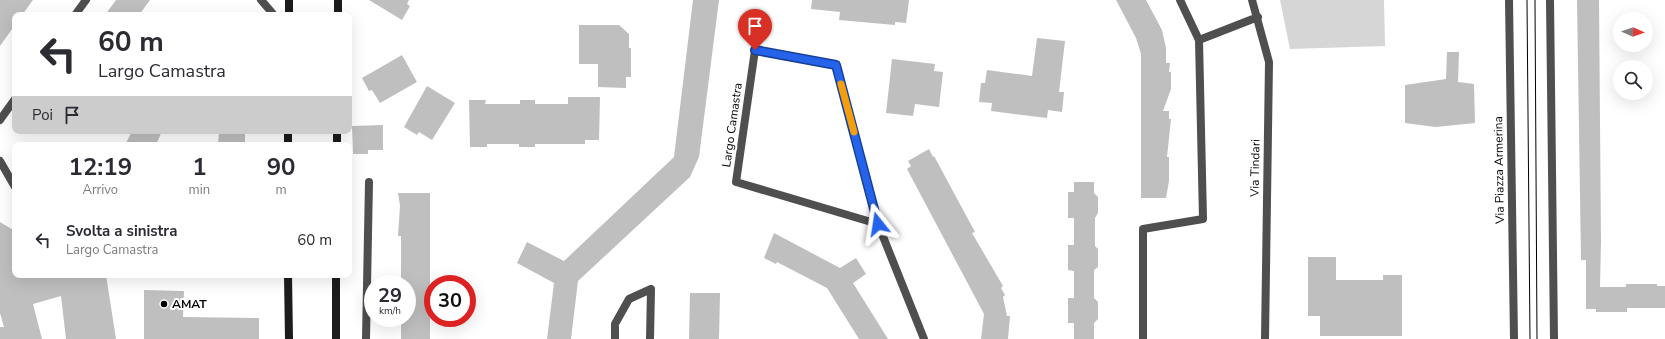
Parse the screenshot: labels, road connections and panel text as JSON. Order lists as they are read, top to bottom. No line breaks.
{"streets":{"street":["Largo Camastra","Via Tindari","Via Piazza Armerina"]},"places":["AMAT"],"north":"right","page":{"turn":["60 m","Largo Camastra"],"then":"Poi","eta":["12:19","Arrivo","1","min","90","m"],"list":[{"name":"Svolta a sinistra","note":"Largo Camastra","value":"60 m"}],"speed":"29 km/h","limit":"30"}}
